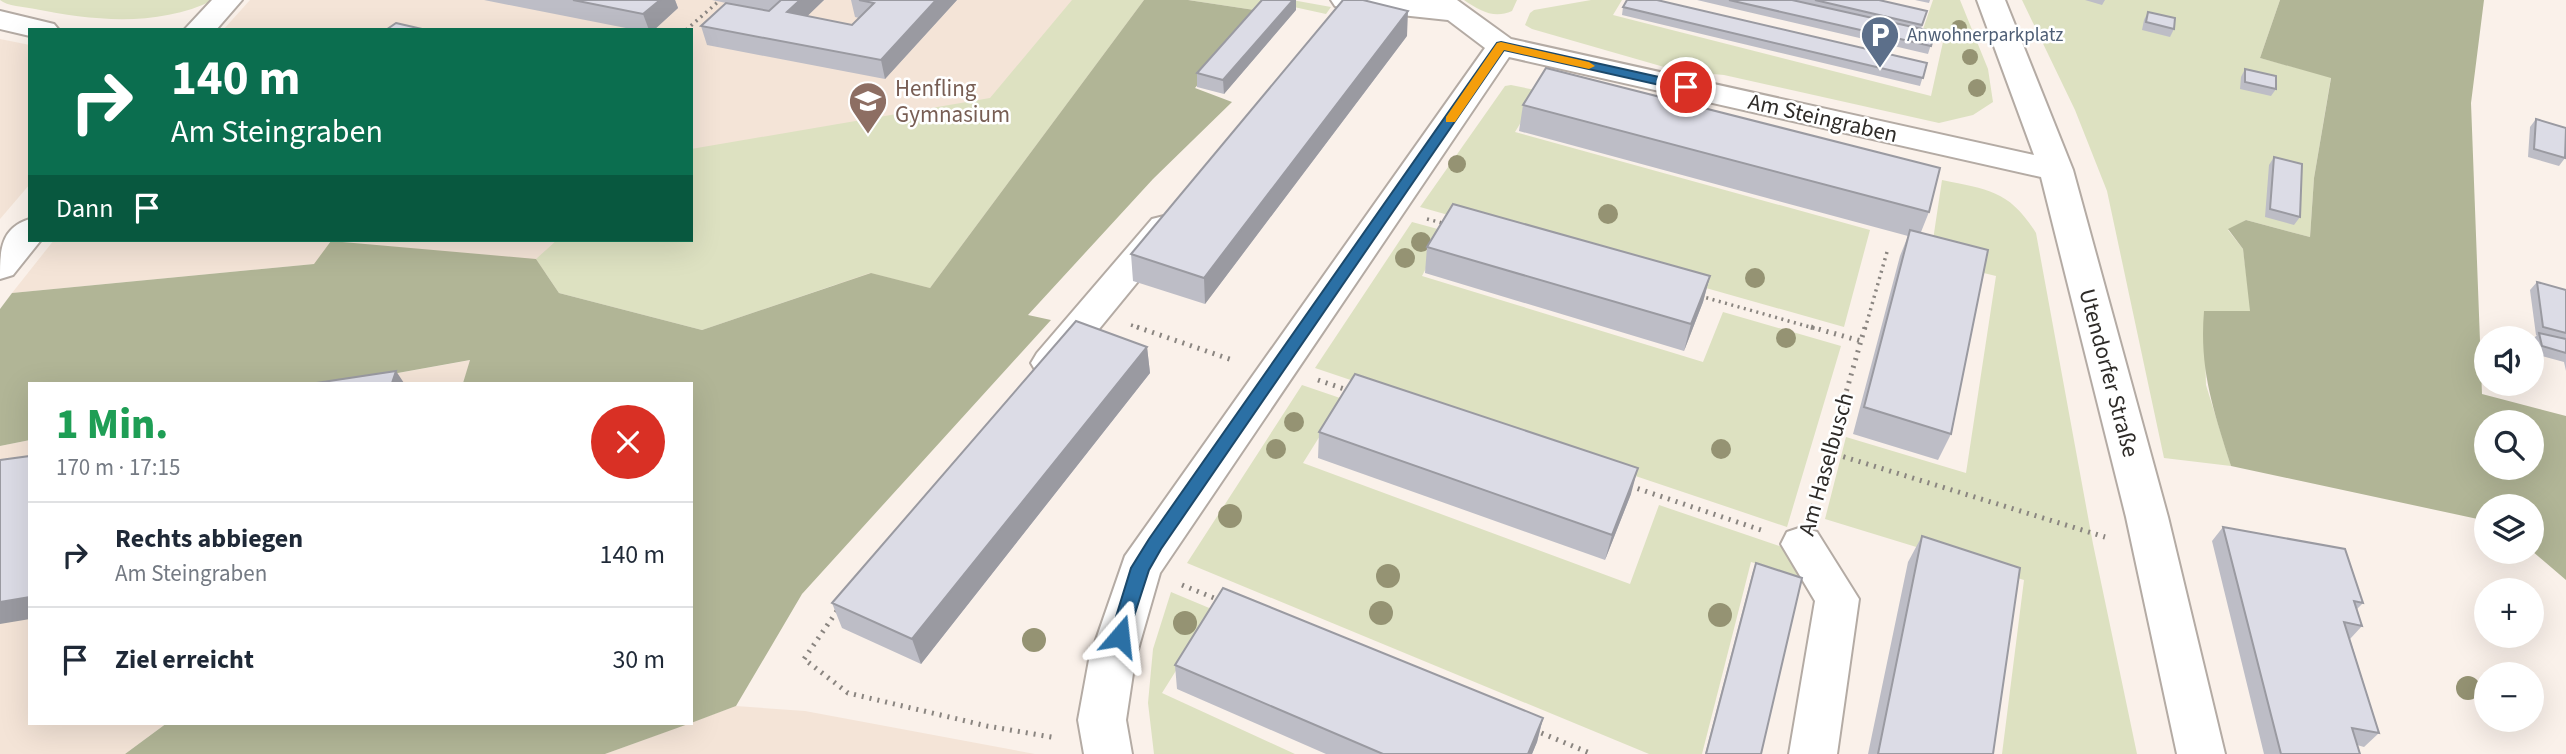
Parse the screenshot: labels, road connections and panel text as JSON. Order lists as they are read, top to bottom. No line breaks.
{"streets":{"street":["Am Steingraben","Utendorfer Straße","Am Haselbusch"]},"crossings":[["Am Steingraben","Utendorfer Straße"]],"places":{"parking":["Anwohnerparkplatz"],"school or university":["Henfling Gymnasium"]},"page":{"turn":["140 m","Am Steingraben"],"then":"Dann","map_buttons":["+","−"],"heading":["1 Min.","170 m · 17:15"],"list":[{"name":"Rechts abbiegen","note":"Am Steingraben","value":"140 m"},{"name":"Ziel erreicht","value":"30 m"}]}}
